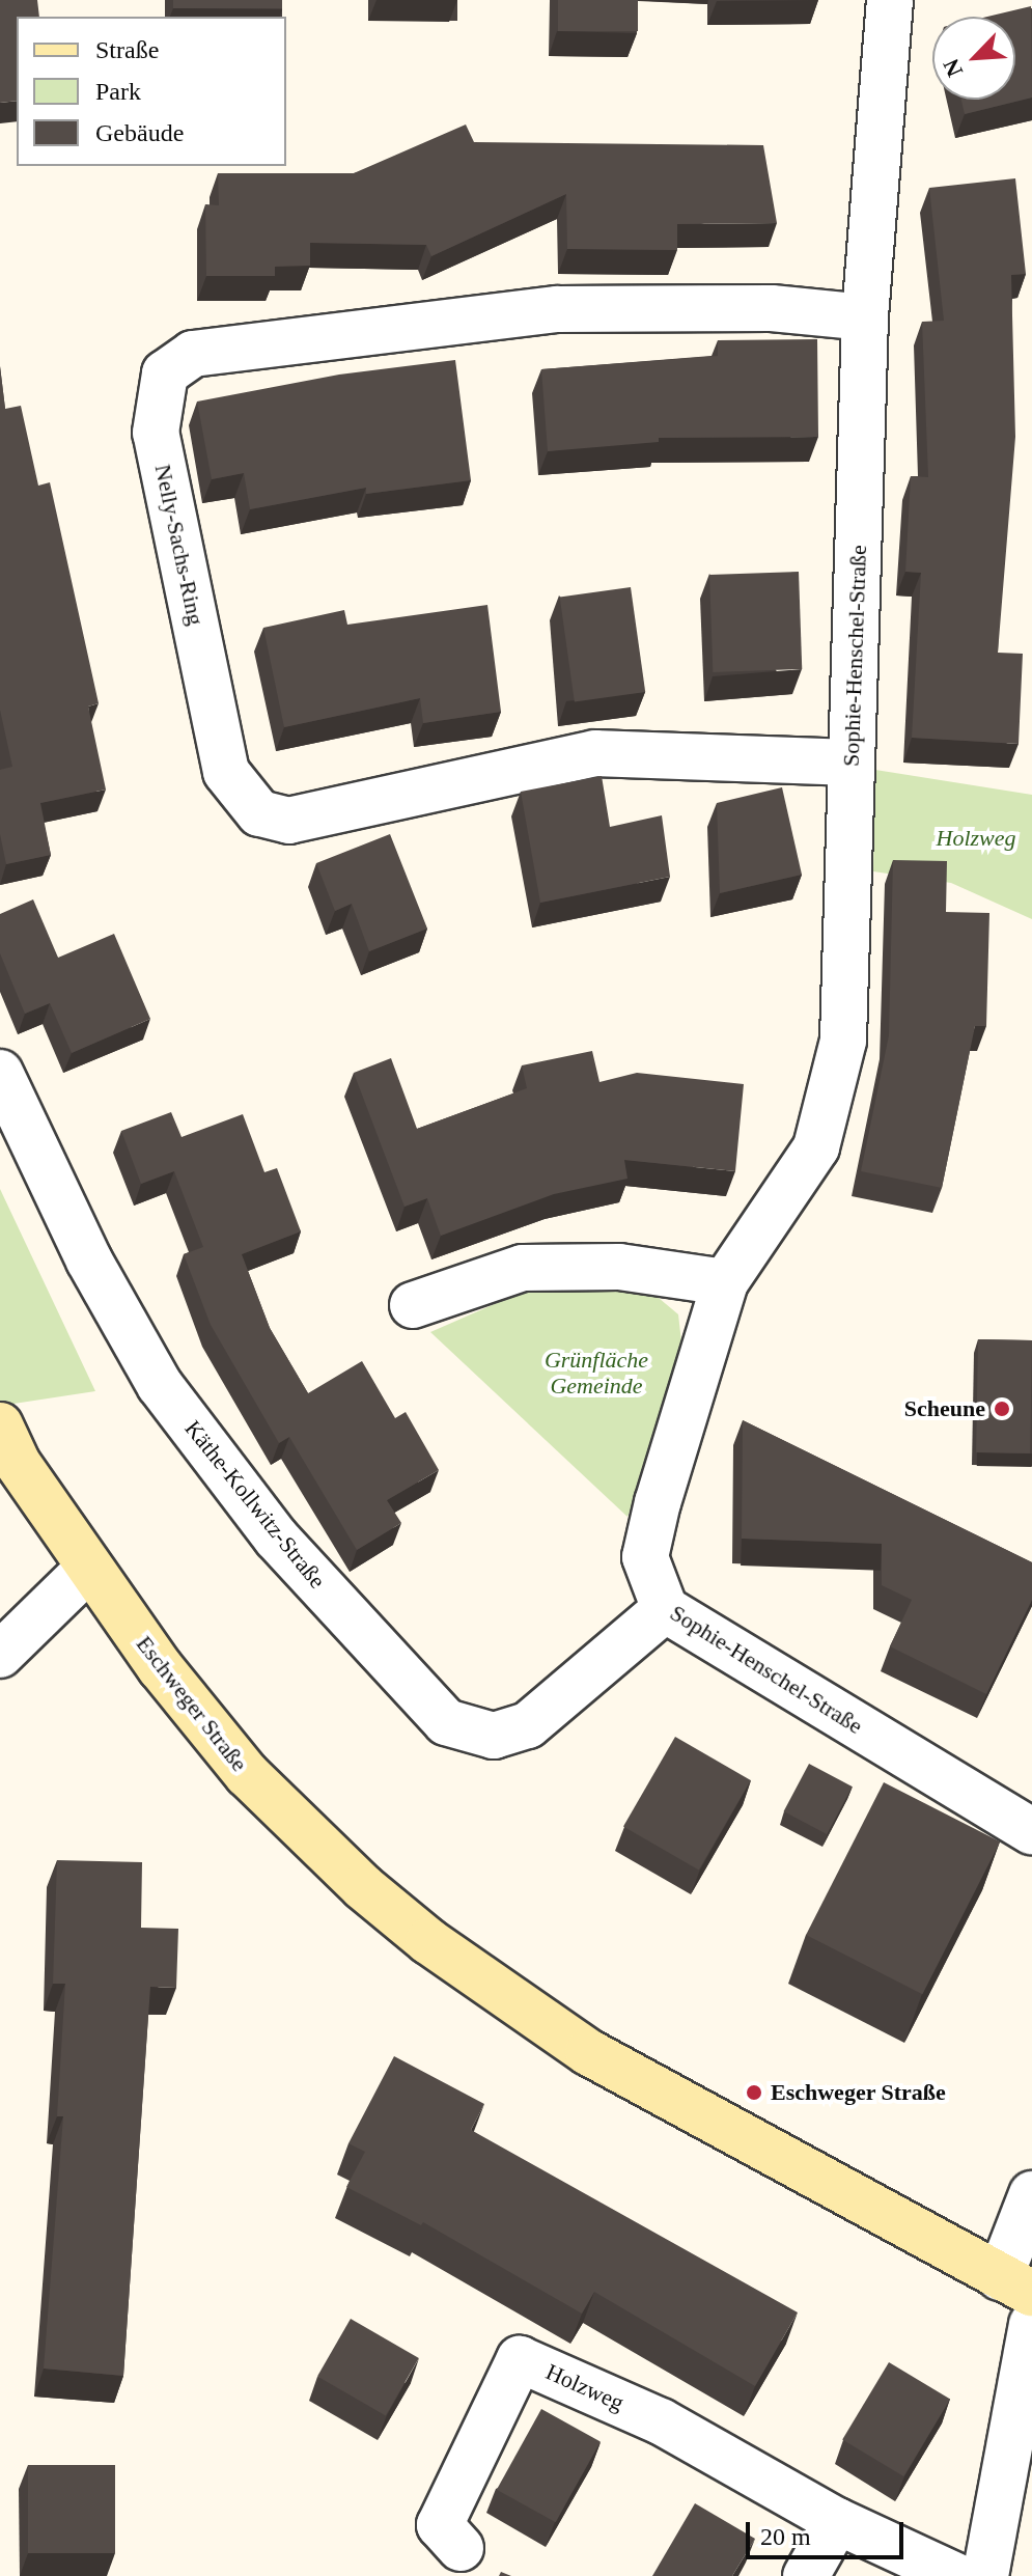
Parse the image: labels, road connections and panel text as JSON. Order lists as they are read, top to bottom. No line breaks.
{"streets":{"main road":["Eschweger Straße"],"street":["Nelly-Sachs-Ring","Sophie-Henschel-Straße","Käthe-Kollwitz-Straße","Holzweg"]},"crossings":[["Nelly-Sachs-Ring","Sophie-Henschel-Straße"],["Sophie-Henschel-Straße","Käthe-Kollwitz-Straße"]],"parks":["Holzweg","Grünfläche Gemeinde"],"places":["Scheune","Eschweger Straße"],"legend":["Straße","Park","Gebäude"],"scale_bar":"20 m","north":"bottom left"}
